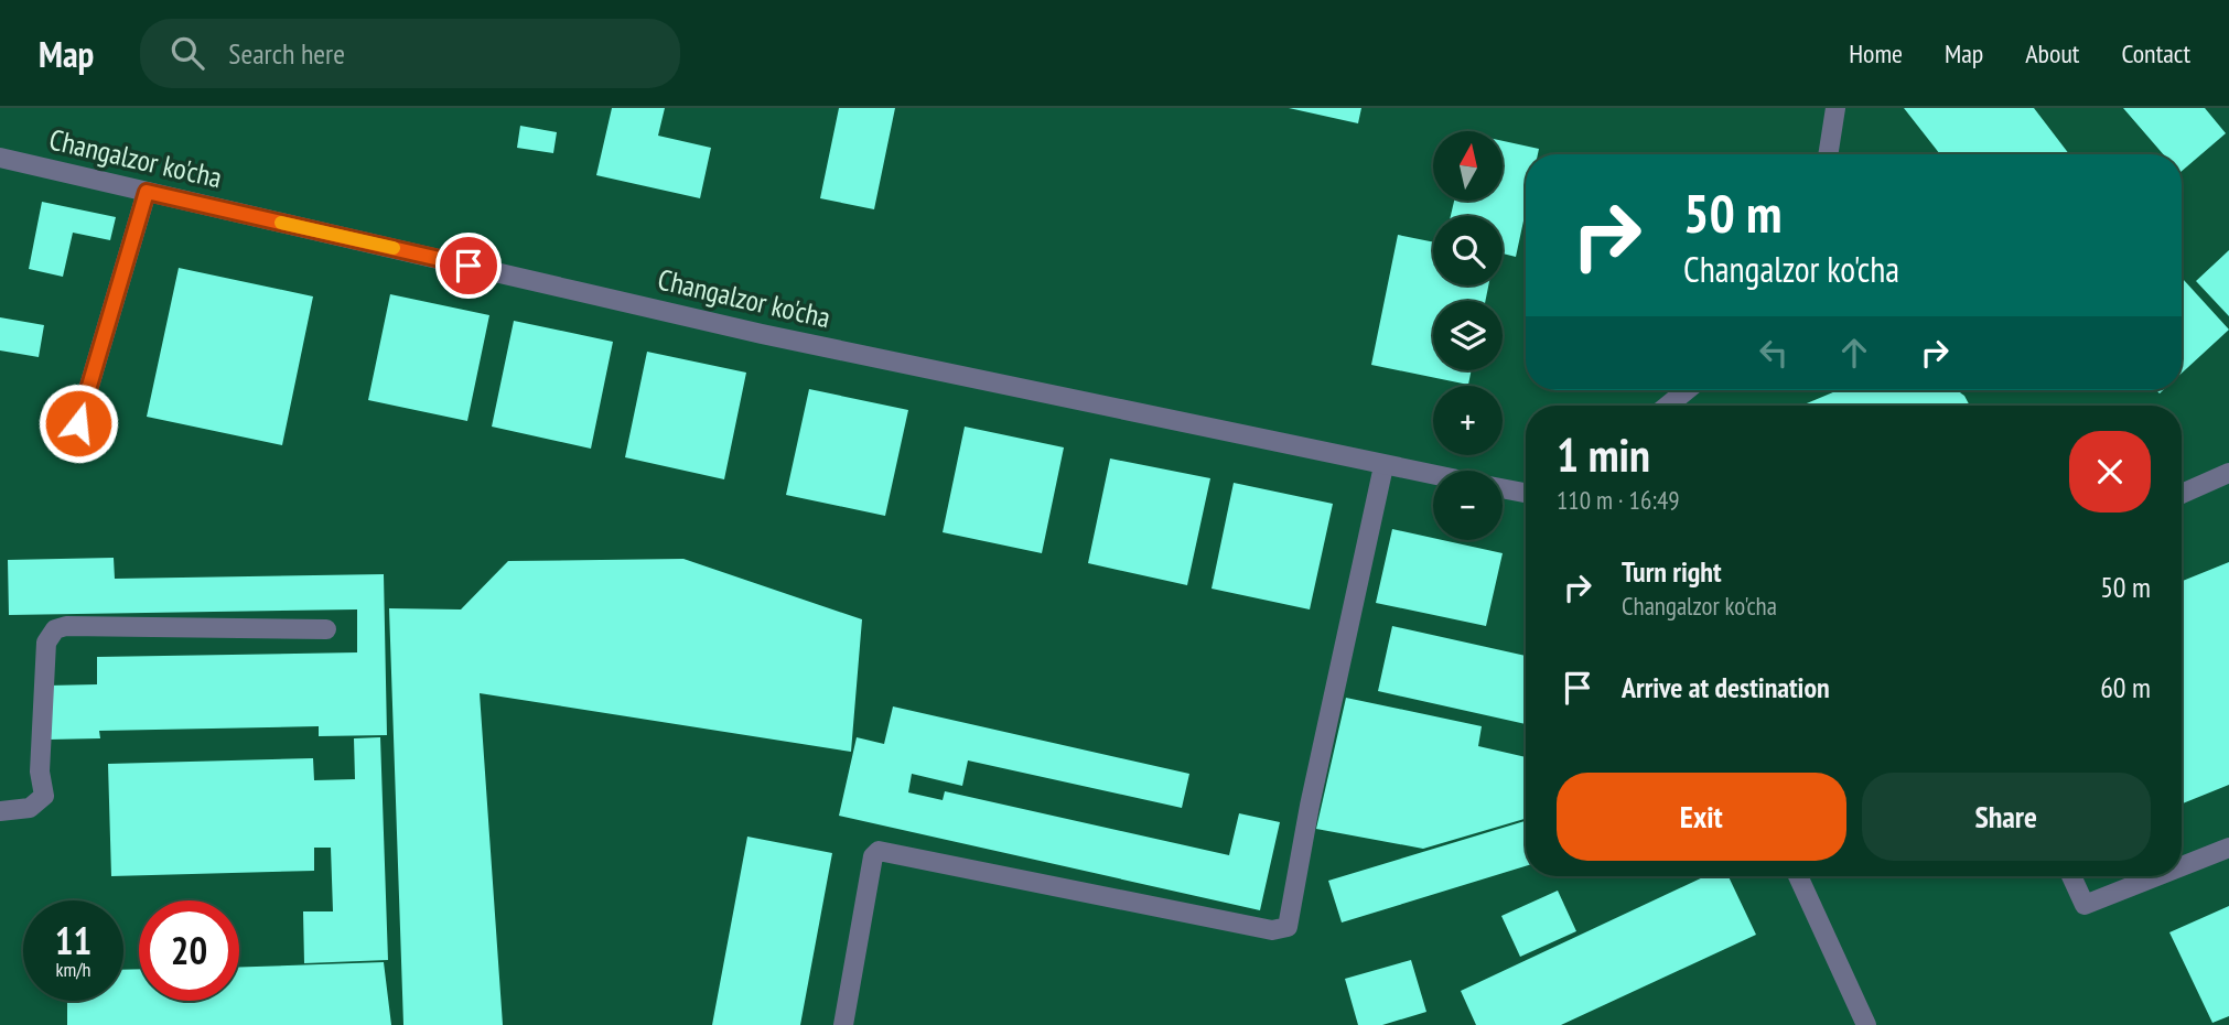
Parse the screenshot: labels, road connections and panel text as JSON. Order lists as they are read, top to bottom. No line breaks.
{"streets":{"street":["Changalzor ko'cha"]},"north":"top","page":{"header":"Map","search":"Search here","nav":["Home","Map","About","Contact"],"map_buttons":["+","−"],"turn":["50 m","Changalzor ko'cha"],"heading":["1 min","110 m · 16:49"],"list":[{"name":"Turn right","note":"Changalzor ko'cha","value":"50 m"},{"name":"Arrive at destination","value":"60 m"}],"buttons":["Exit","Share"],"speed":"11 km/h","limit":"20"}}
